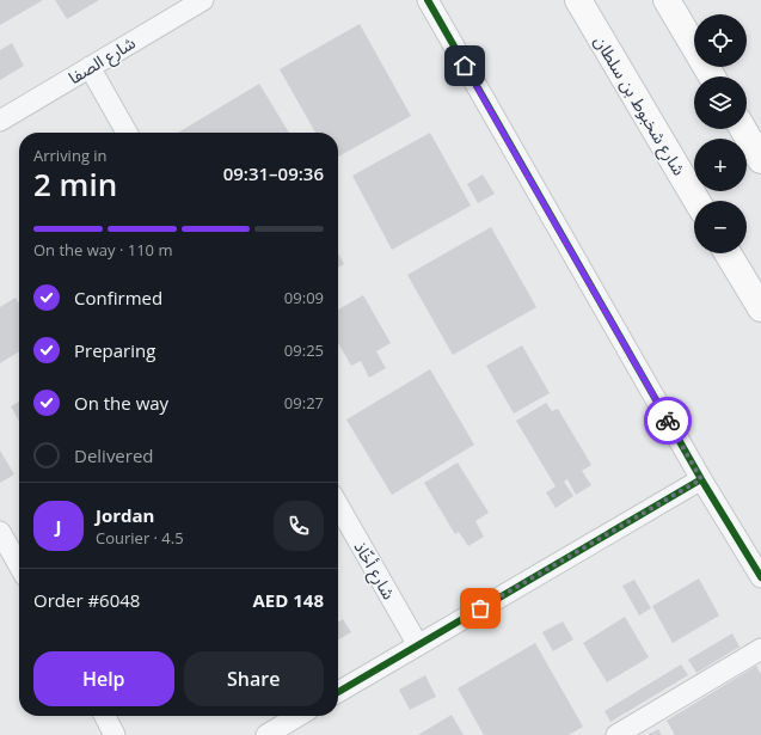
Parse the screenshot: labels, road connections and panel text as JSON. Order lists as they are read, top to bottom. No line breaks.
{"streets":{"main road":["شارع شخبوط بن سلطان"],"street":["شارع الصفا","شارع أخّاذ"]},"page":{"map_buttons":["+","−"],"heading":["2 min","Arriving in","09:31–09:36"],"panel":["Jordan","Courier · 4.5","Order #6048","AED 148"],"bar":"On the way · 110 m","list":[["Confirmed","09:09"],["Preparing","09:25"],["On the way","09:27"],"Delivered"],"round":"J","buttons":["Help","Share"]}}
